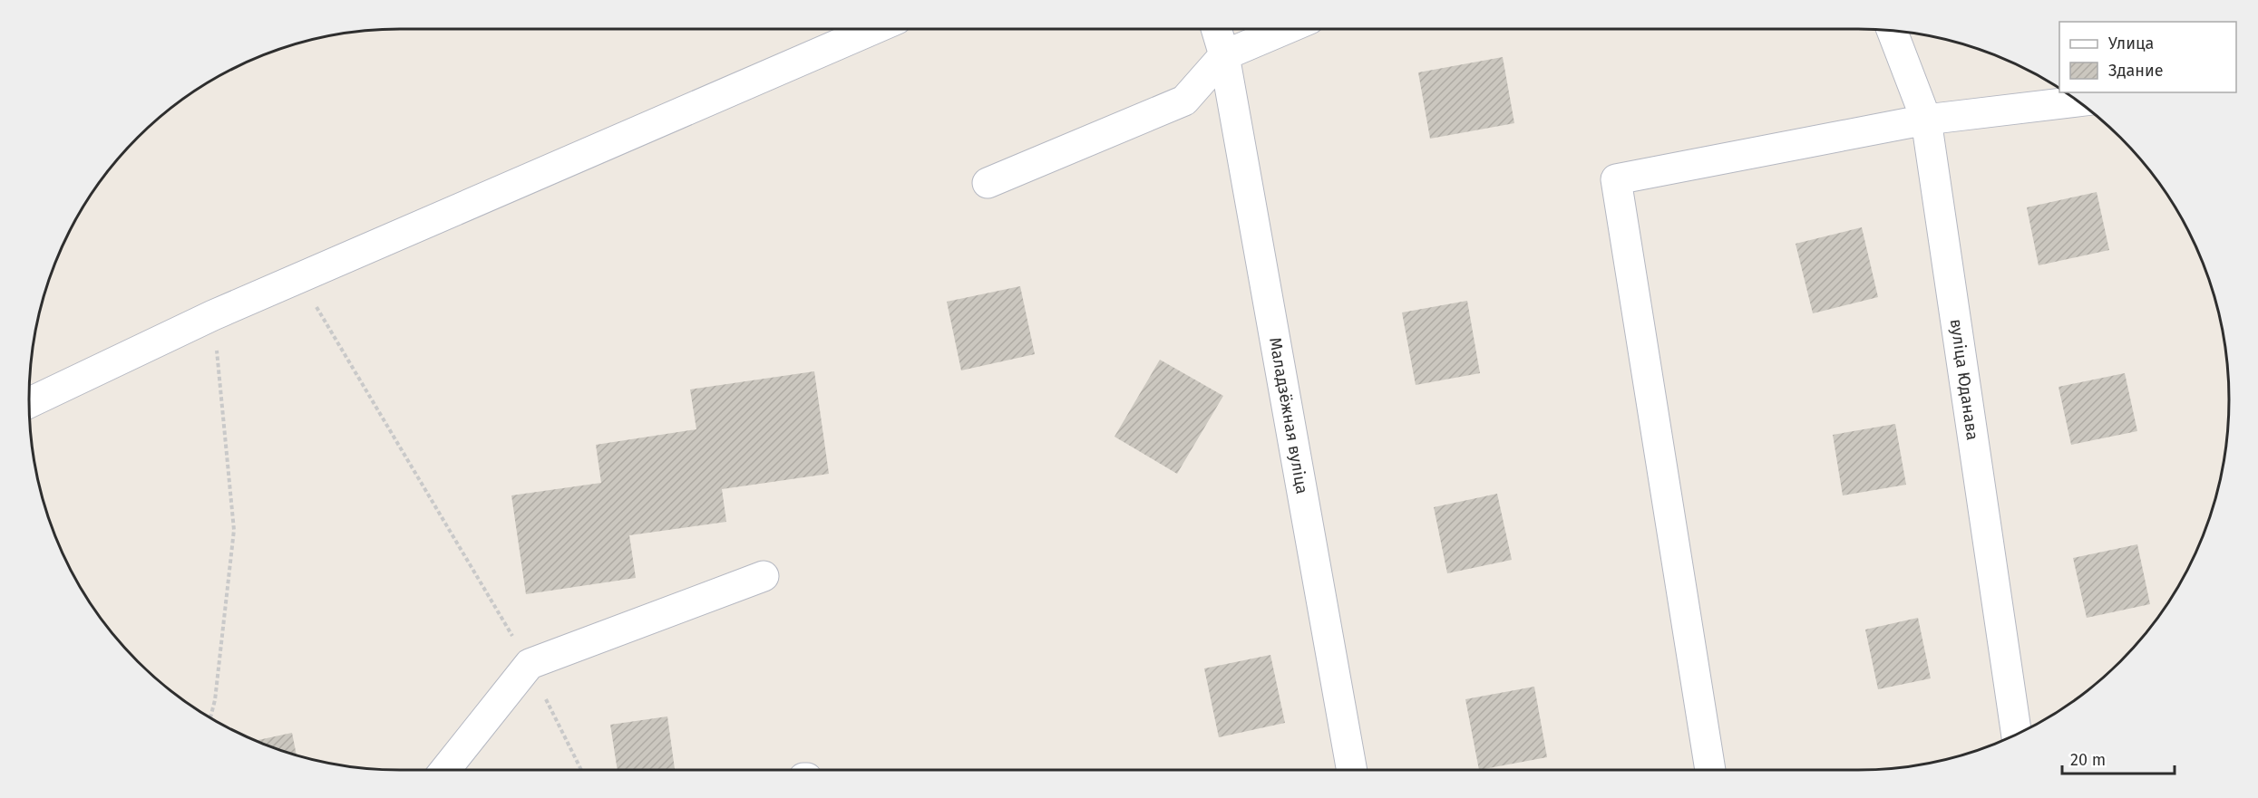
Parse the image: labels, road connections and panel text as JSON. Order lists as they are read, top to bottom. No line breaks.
{"streets":{"street":["вуліца Юданава","Маладзёжная вуліца"]},"legend":["Улица","Здание"],"scale_bar":"20 m"}
